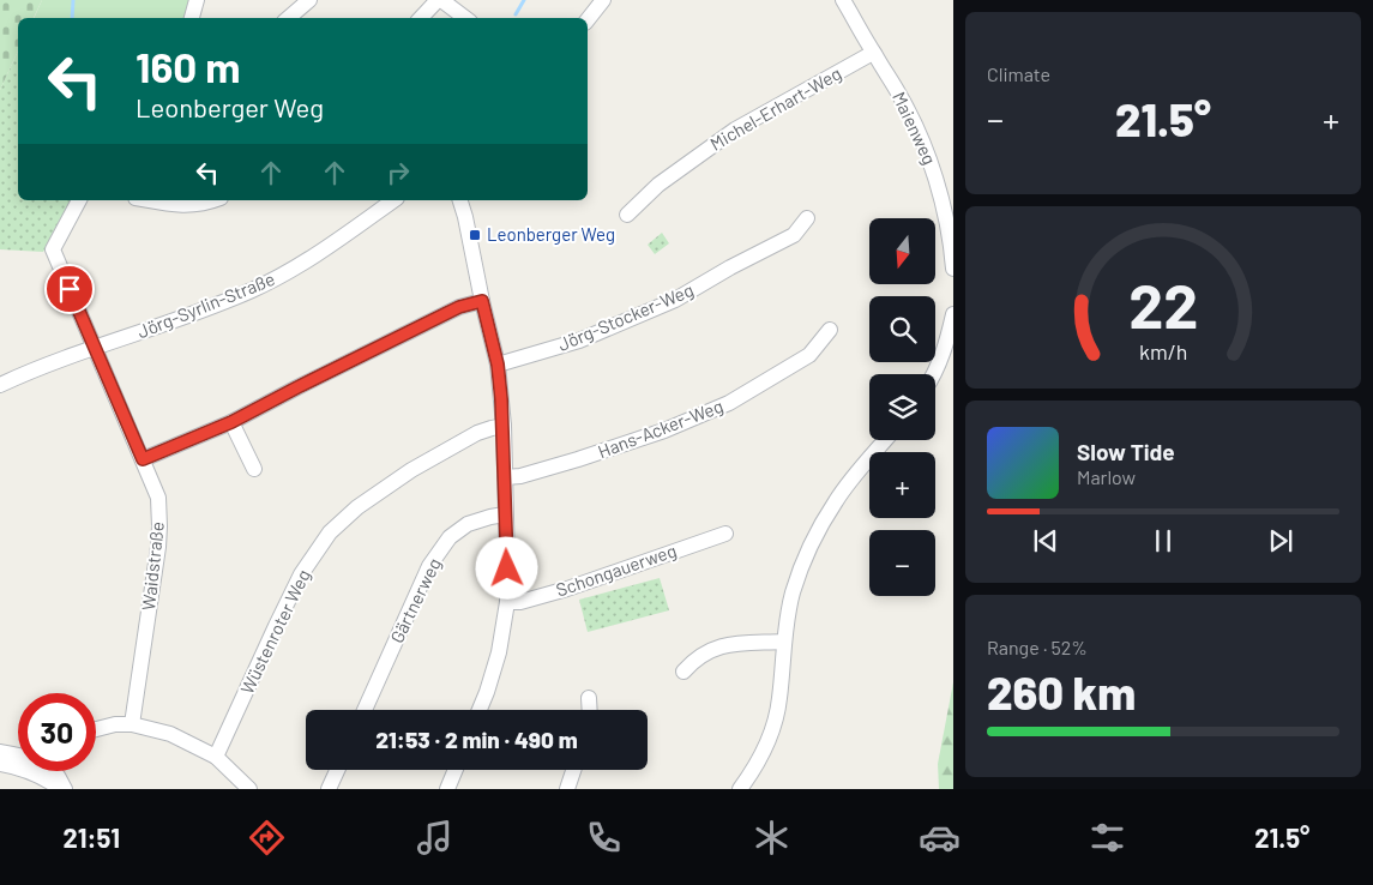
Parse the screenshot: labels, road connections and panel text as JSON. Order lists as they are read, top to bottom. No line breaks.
{"streets":{"street":["Michel-Erhart-Weg","Maienweg","Jörg-Syrlin-Straße","Jörg-Stocker-Weg","Hans-Acker-Weg","Waidstraße","Schongauerweg","Gärtnerweg","Wüstenroter Weg"]},"crossings":[["Michel-Erhart-Weg","Maienweg"],["Jörg-Syrlin-Straße","Waidstraße"]],"places":{"transit":["Leonberger Weg"]},"north":"bottom","page":{"tile":["Climate",["Range · 52%","260 km"]],"turn":["160 m","Leonberger Weg"],"heat":["−","21.5°","+"],"map_buttons":["+","−"],"song":["Slow Tide","Marlow"],"limit":"30","trip":"21:53 · 2 min · 490 m","tabs":["21:51","21.5°"],"gauge":["22","km/h"]}}
